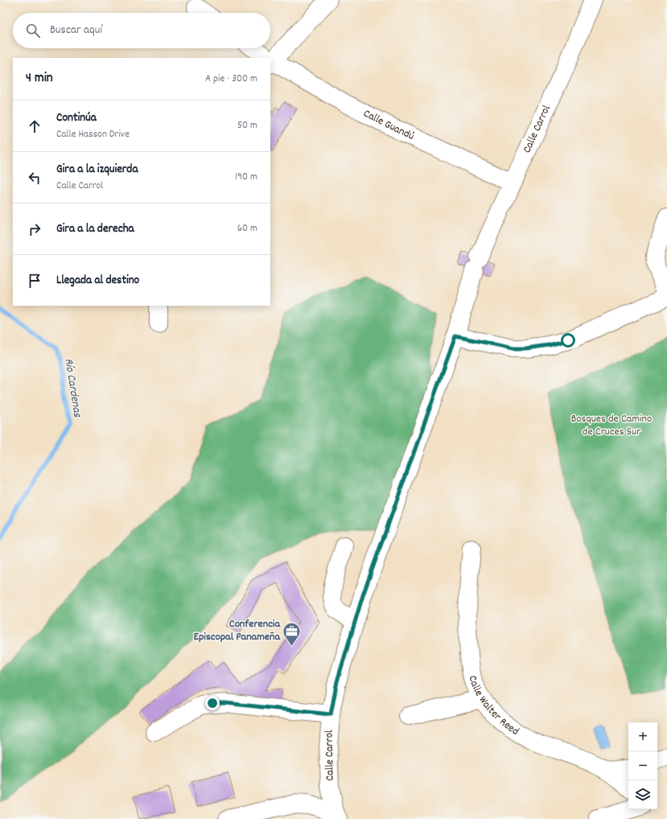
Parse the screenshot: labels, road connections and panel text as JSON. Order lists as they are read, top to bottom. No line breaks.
{"streets":{"street":["Calle Guandú","Calle Carrol","Calle Walter Reed"]},"crossings":[["Calle Guandú","Calle Carrol"]],"water":["Río Cardenas"],"parks":["Bosques de Camino de Cruces Sur"],"places":{"office":["Conferencia Episcopal Panameña"]},"page":{"search":"Buscar aquí","heading":["4 min","A pie · 300 m"],"list":[["Continúa","Calle Hasson Drive","50 m"],["Gira a la izquierda","Calle Carrol","190 m"],["Gira a la derecha","60 m"],"Llegada al destino"],"map_buttons":["+","−"]}}
